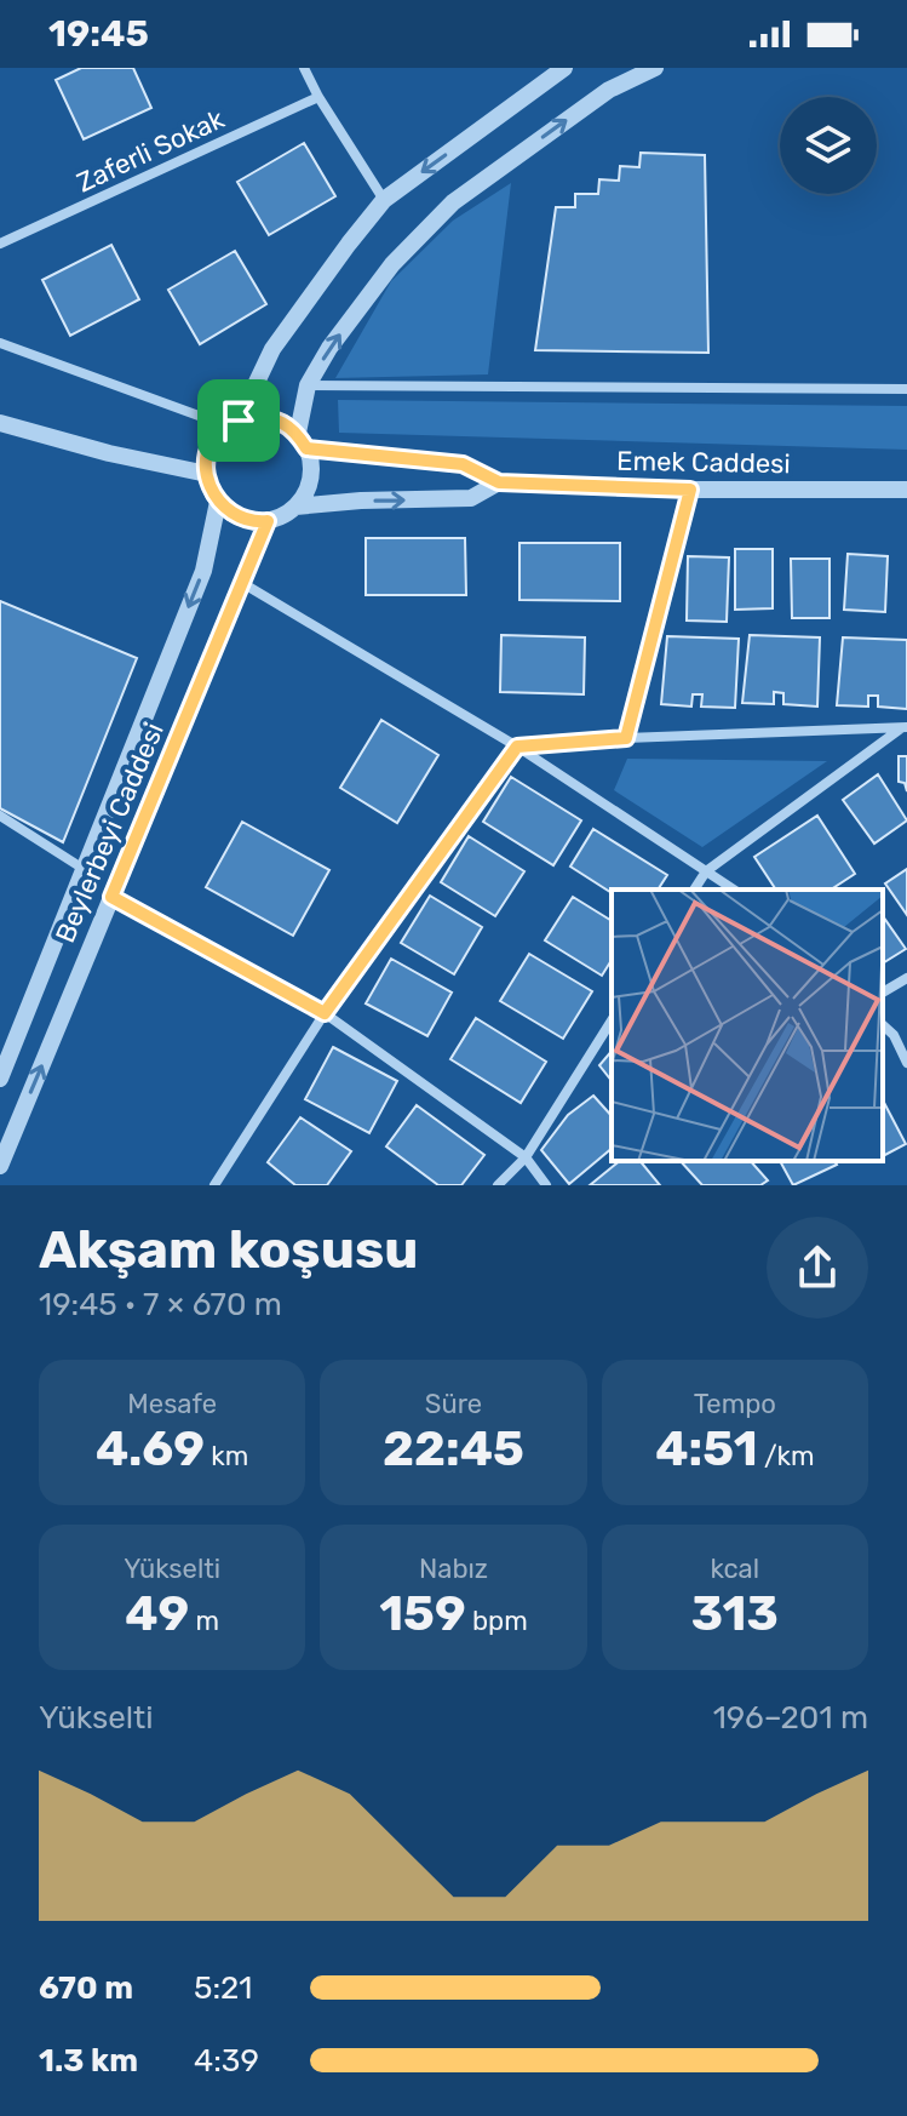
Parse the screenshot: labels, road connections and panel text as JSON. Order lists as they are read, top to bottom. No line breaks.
{"streets":{"street":["Zaferli Sokak","Emek Caddesi","Beylerbeyi Caddesi"]},"crossings":[["Emek Caddesi","Beylerbeyi Caddesi"]],"page":{"status":"19:45","heading":["Akşam koşusu","19:45 · 7 × 670 m"],"stats":[["Mesafe","4.69 km"],["Süre","22:45"],["Tempo","4:51 /km"],["Yükselti","49 m"],["Nabız","159 bpm"],["kcal","313"]],"chart":["Yükselti","196–201 m"],"list":[{"name":"670 m","note":"5:21"},{"name":"1.3 km","note":"4:39"}]}}
